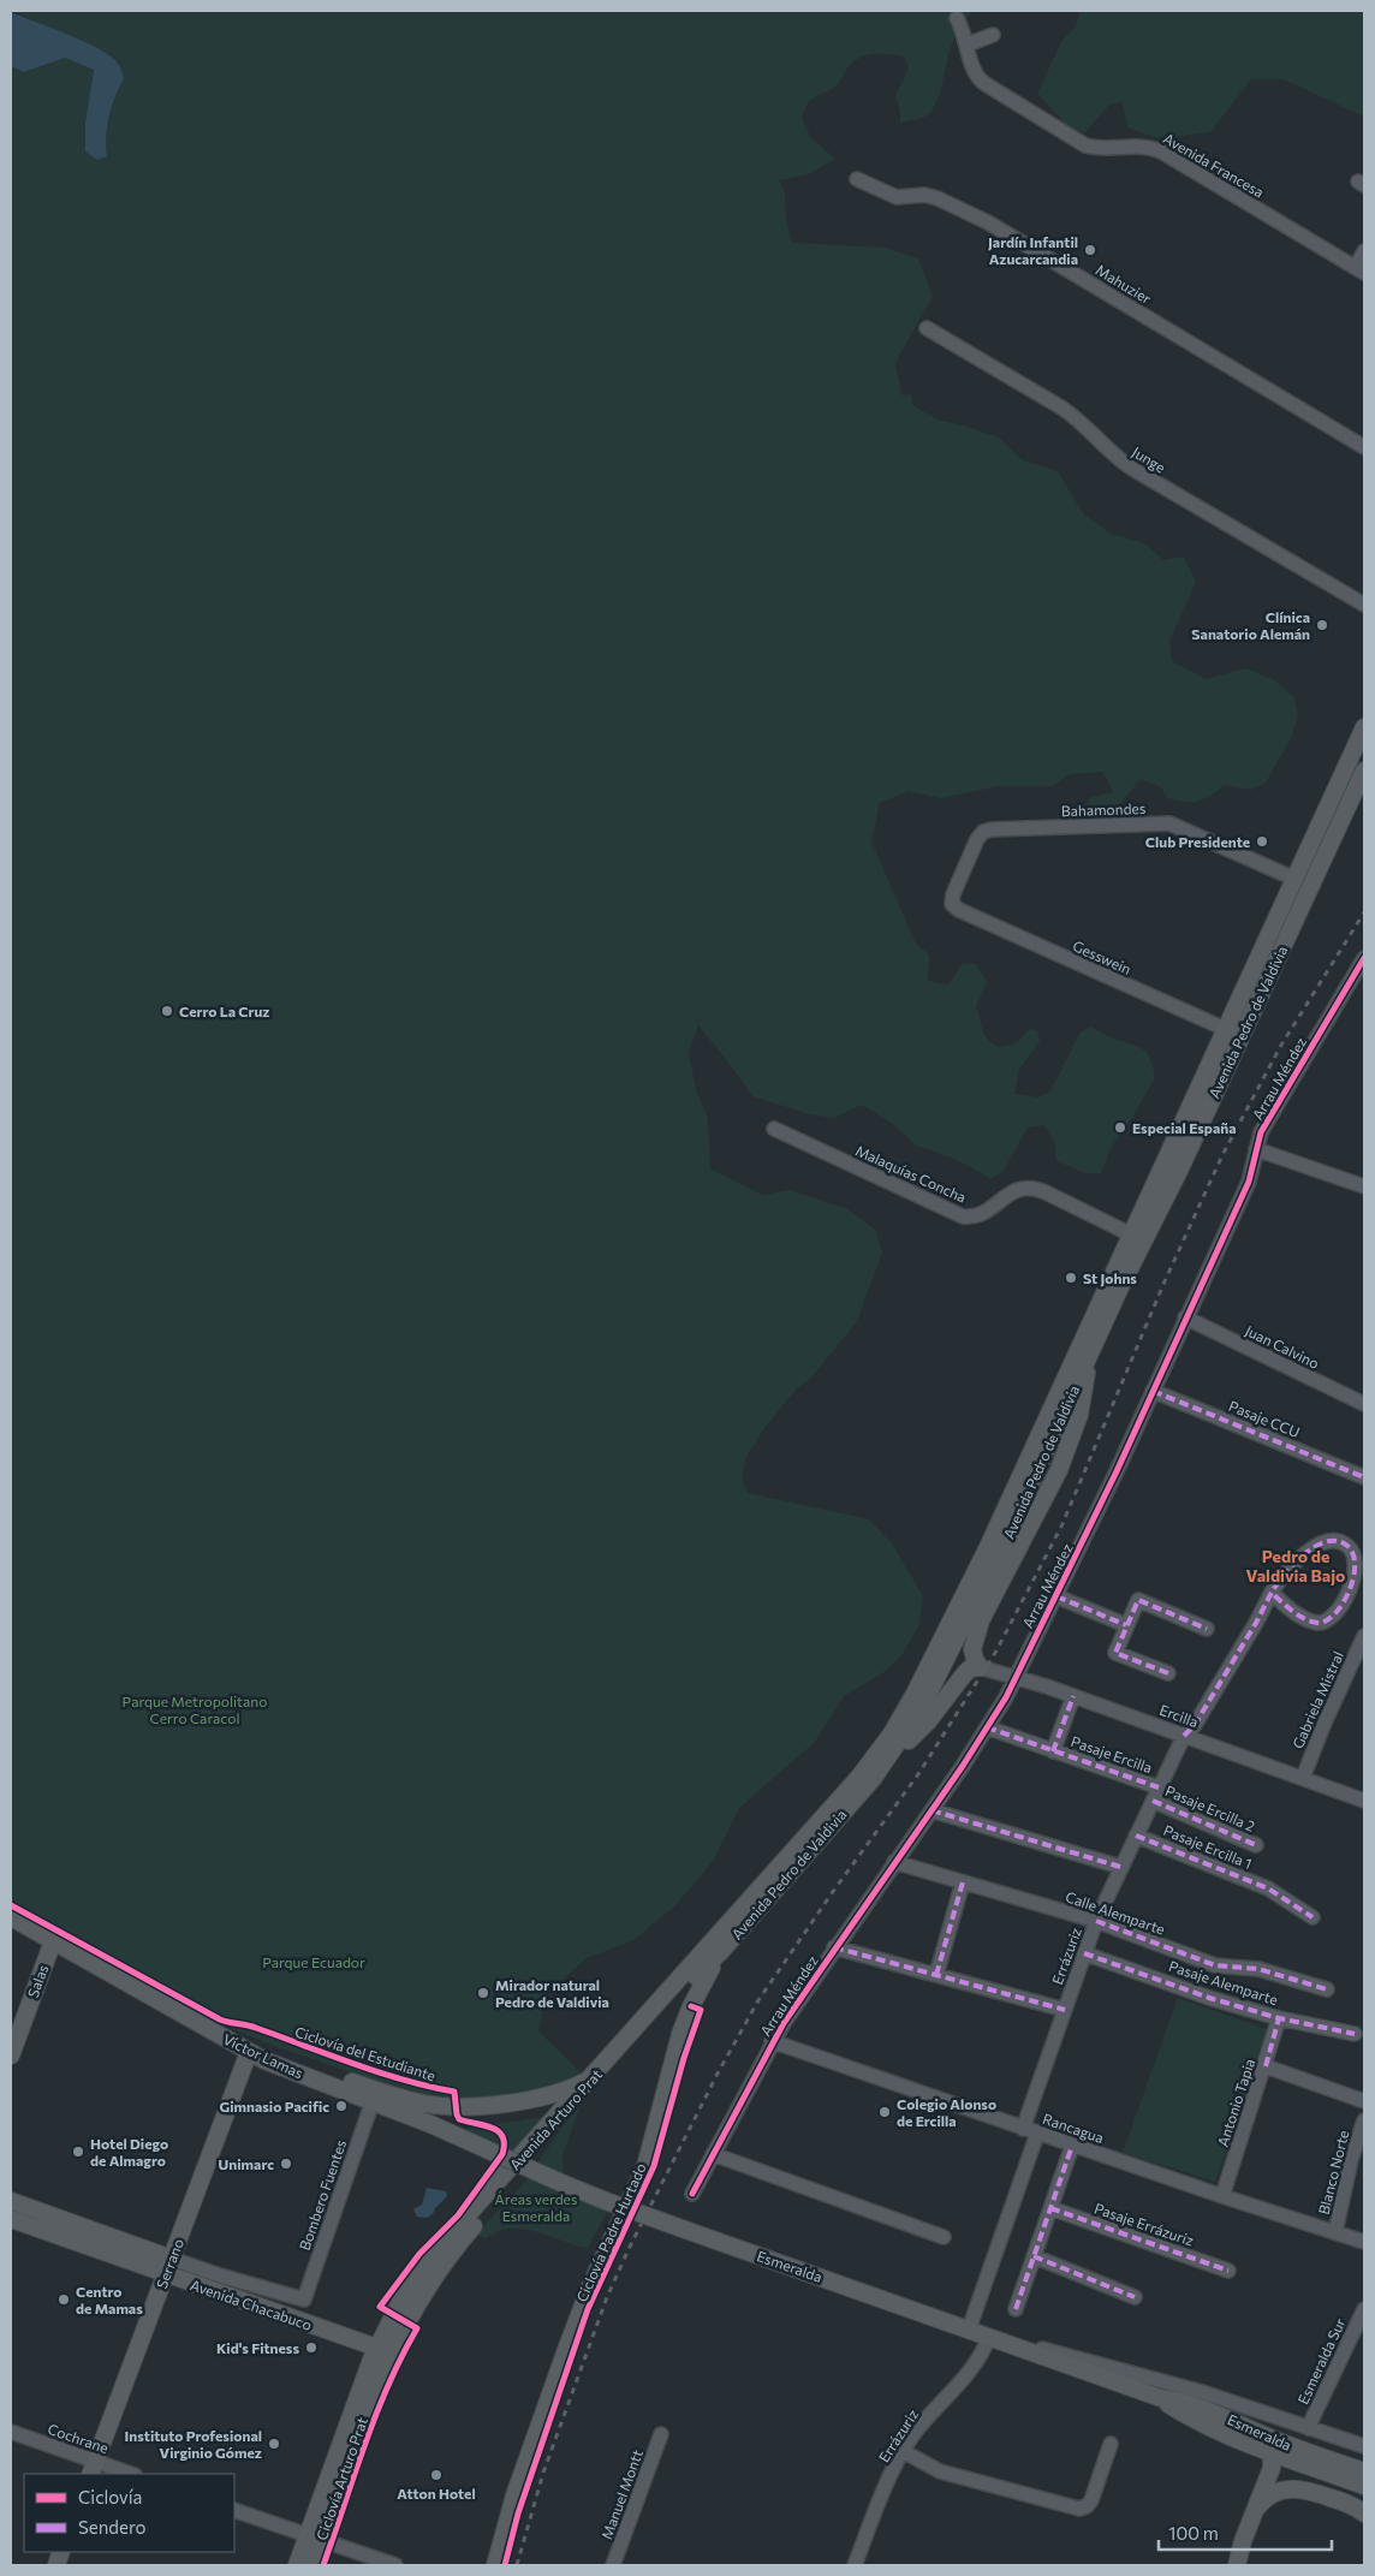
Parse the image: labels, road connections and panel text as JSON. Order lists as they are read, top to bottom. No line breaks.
{"streets":{"main road":["Avenida Pedro de Valdivia","Salas","Víctor Lamas","Avenida Arturo Prat","Serrano","Esmeralda","Avenida Chacabuco"],"street":["Avenida Francesa","Mahuzier","Junge","Bahamondes","Gesswein","Arrau Méndez","Malaquías Concha","Juan Calvino","Pasaje CCU","Gabriela Mistral","Ercilla","Pasaje Ercilla","Pasaje Ercilla 2","Pasaje Ercilla 1","Calle Alemparte","Errázuriz","Pasaje Alemparte","Antonio Tapia","Rancagua","Blanco Norte","Bombero Fuentes","Pasaje Errázuriz","Esmeralda Sur","Cochrane","Manuel Montt"],"cycle path":["Ciclovía del Estudiante","Ciclovía Padre Hurtado"]},"crossings":[["Bahamondes","Gesswein"],["Bahamondes","Avenida Pedro de Valdivia"],["Gesswein","Avenida Pedro de Valdivia"],["Avenida Pedro de Valdivia","Malaquías Concha"],["Avenida Pedro de Valdivia","Avenida Arturo Prat"],["Arrau Méndez","Juan Calvino"],["Arrau Méndez","Pasaje CCU"],["Arrau Méndez","Ercilla"],["Arrau Méndez","Pasaje Ercilla"],["Arrau Méndez","Calle Alemparte"],["Arrau Méndez","Rancagua"],["Gabriela Mistral","Ercilla"],["Ercilla","Pasaje Ercilla"],["Ercilla","Errázuriz"],["Pasaje Ercilla","Errázuriz"],["Pasaje Ercilla 2","Errázuriz"],["Pasaje Ercilla 1","Errázuriz"],["Calle Alemparte","Errázuriz"],["Errázuriz","Pasaje Alemparte"],["Errázuriz","Rancagua"],["Errázuriz","Esmeralda"],["Salas","Víctor Lamas"],["Pasaje Alemparte","Antonio Tapia"],["Víctor Lamas","Bombero Fuentes"],["Víctor Lamas","Serrano"],["Víctor Lamas","Esmeralda"],["Antonio Tapia","Rancagua"],["Avenida Arturo Prat","Avenida Chacabuco"],["Rancagua","Blanco Norte"],["Bombero Fuentes","Avenida Chacabuco"],["Serrano","Avenida Chacabuco"],["Serrano","Cochrane"],["Esmeralda","Esmeralda Sur"]],"districts":["Pedro de Valdivia Bajo"],"parks":["Parque Metropolitano Cerro Caracol","Parque Ecuador","Áreas verdes Esmeralda"],"places":["Jardín Infantil Azucarcandia","Clínica Sanatorio Alemán","Club Presidente","Cerro La Cruz","Especial España","St Johns","Mirador natural Pedro de Valdivia","Gimnasio Pacific","Colegio Alonso de Ercilla","Hotel Diego de Almagro","Unimarc","Centro de Mamas","Kid's Fitness","Instituto Profesional Virginio Gómez","Atton Hotel"],"legend":["Ciclovía","Sendero"],"scale_bar":"100 m"}
